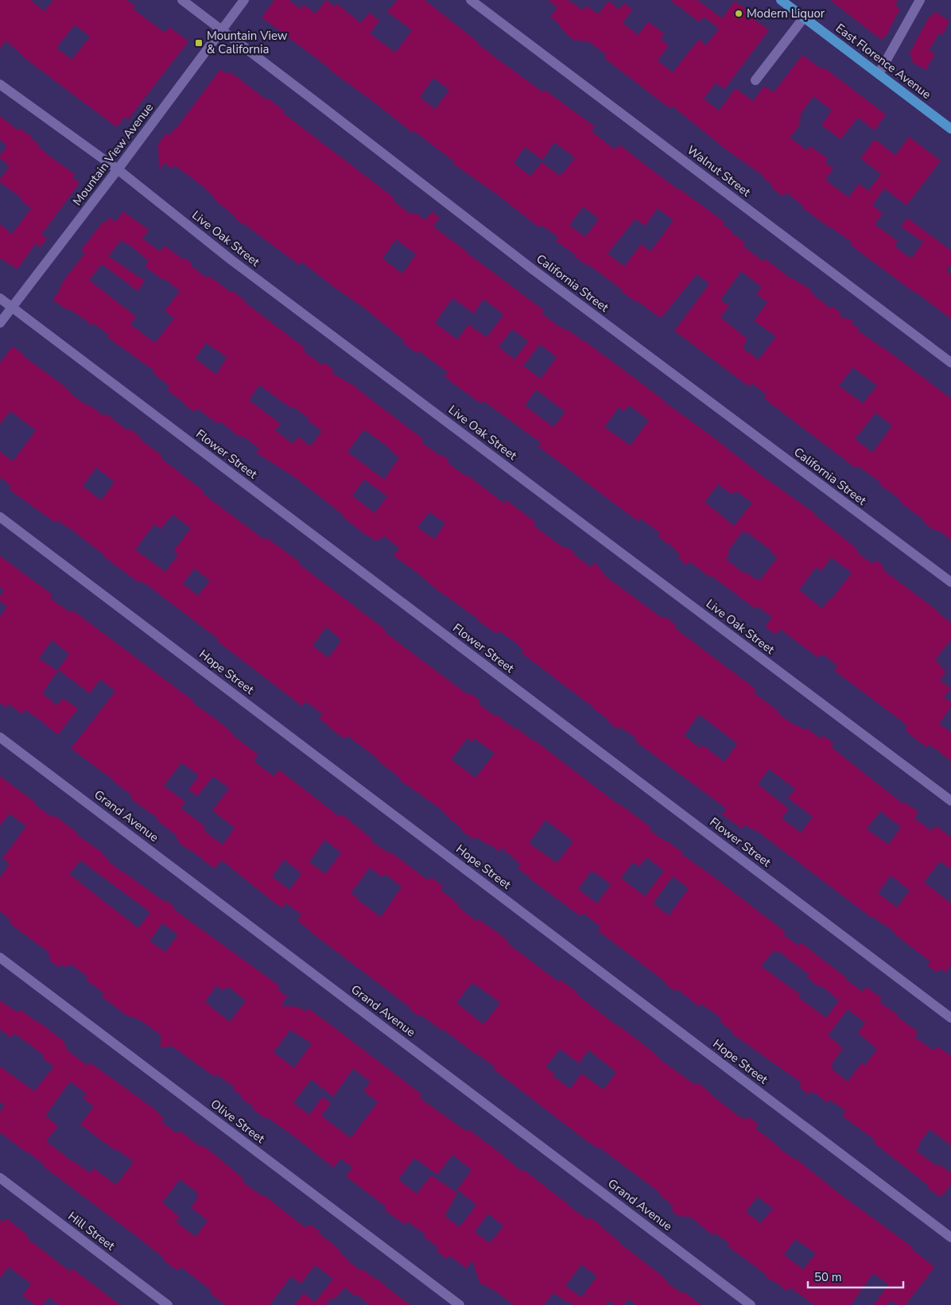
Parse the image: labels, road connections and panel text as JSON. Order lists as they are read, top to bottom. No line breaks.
{"streets":{"main road":["East Florence Avenue"],"street":["Mountain View Avenue","Walnut Street","Live Oak Street","California Street","Flower Street","Hope Street","Grand Avenue","Olive Street","Hill Street"]},"crossings":[["Mountain View Avenue","Live Oak Street"],["Mountain View Avenue","California Street"],["Mountain View Avenue","Flower Street"]],"places":{"other":["Modern Liquor"],"transit":["Mountain View & California"]},"scale_bar":"50 m"}
